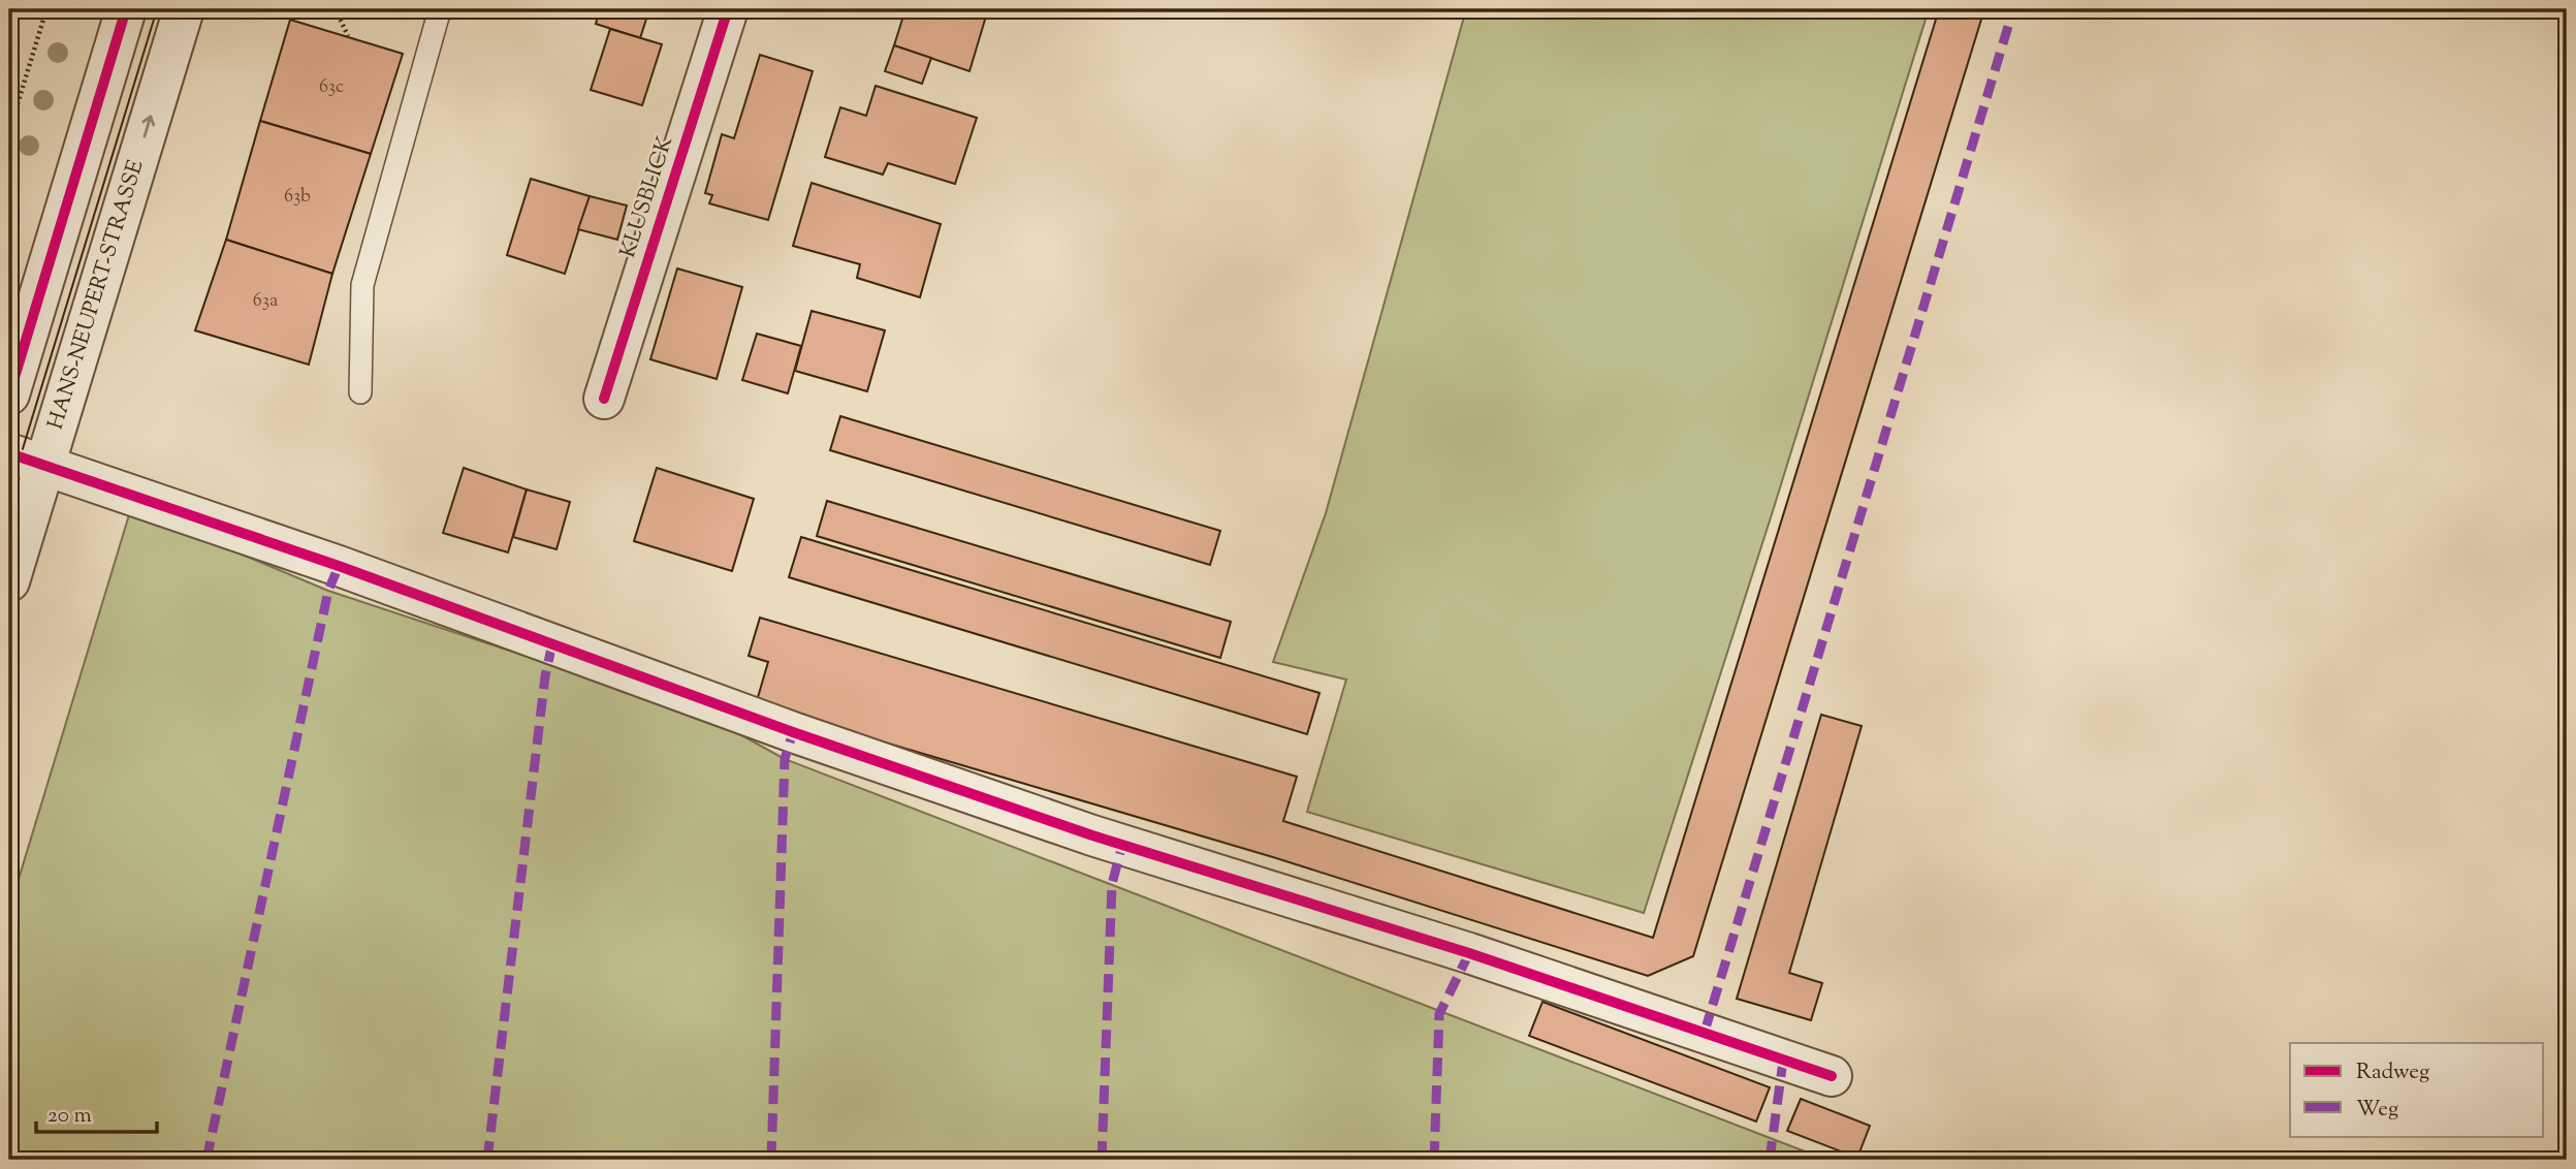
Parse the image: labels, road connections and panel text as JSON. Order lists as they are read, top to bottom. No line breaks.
{"streets":{"street":["KLUSBLICK","HANS-NEUPERT-STRASSE"]},"house_numbers":["63c","63b","63a"],"legend":["Radweg","Weg"],"scale_bar":"20 m"}
